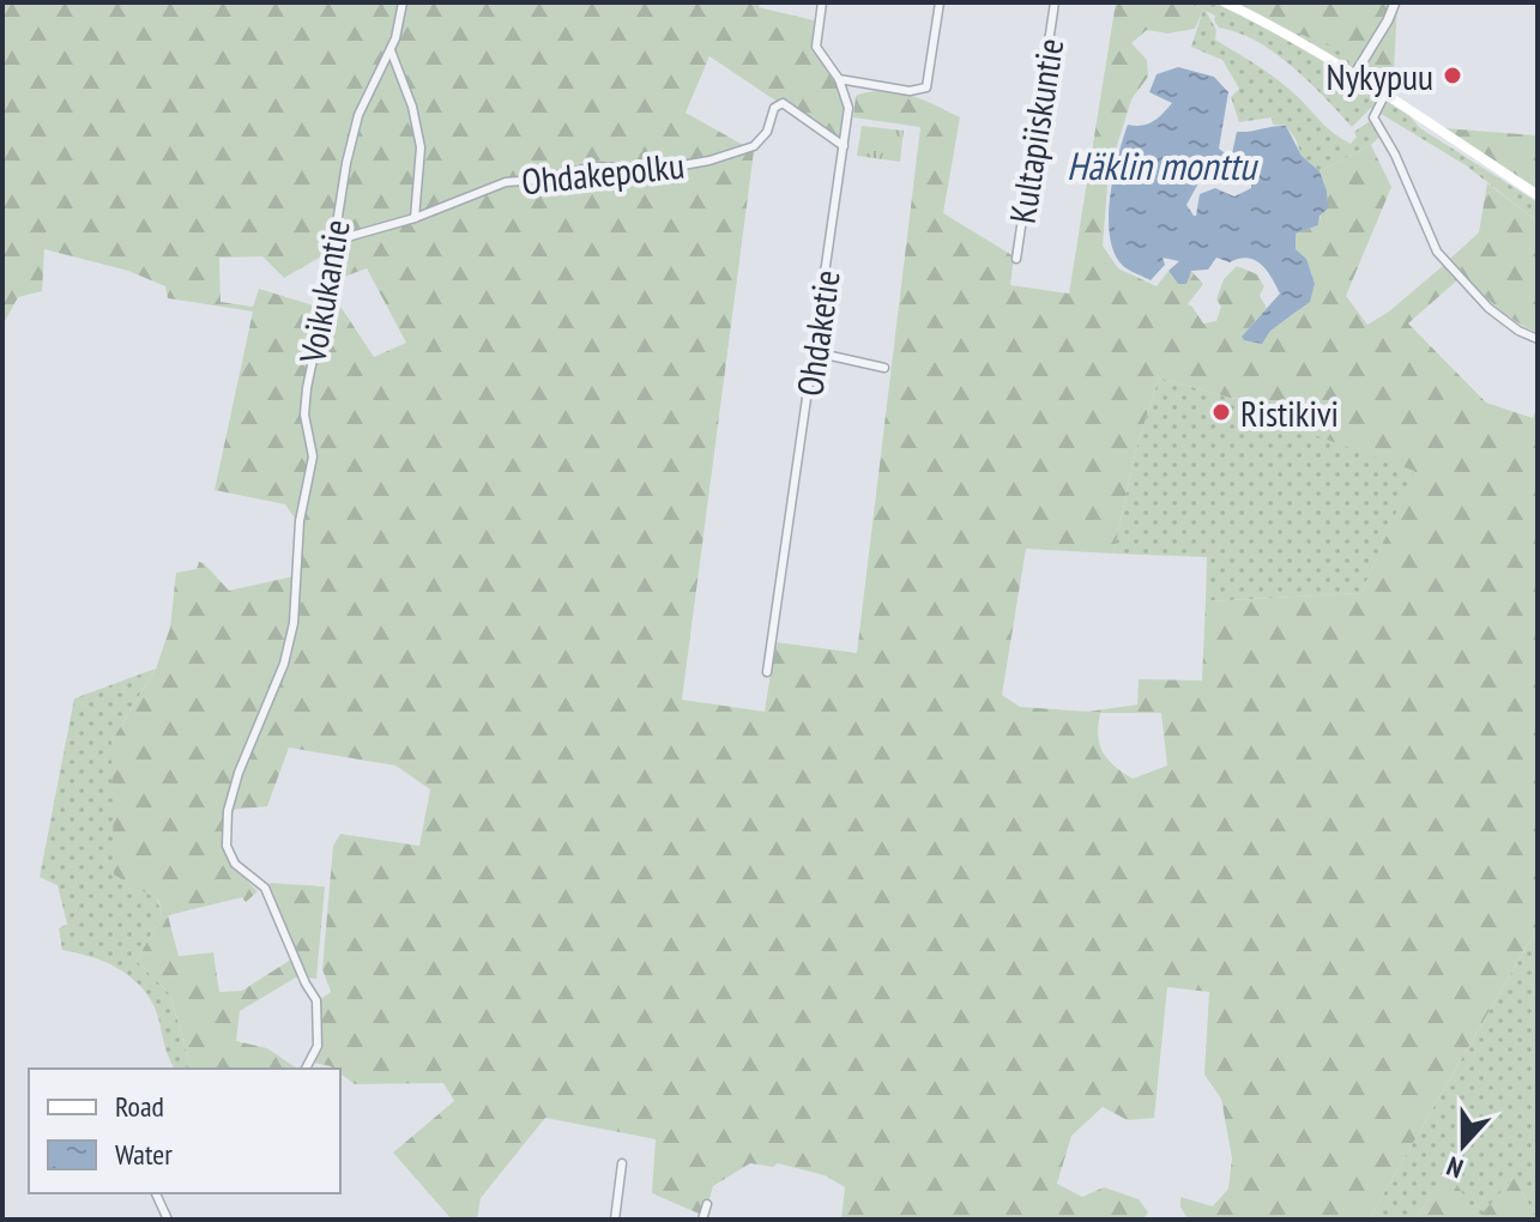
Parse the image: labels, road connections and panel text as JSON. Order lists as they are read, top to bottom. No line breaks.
{"streets":{"street":["Kultapiiskuntie","Ohdakepolku","Voikukantie","Ohdaketie"]},"crossings":[["Ohdakepolku","Voikukantie"],["Ohdakepolku","Ohdaketie"]],"water":["Häklin monttu"],"places":["Nykypuu","Ristikivi"],"legend":["Road","Water"],"north":"bottom"}
